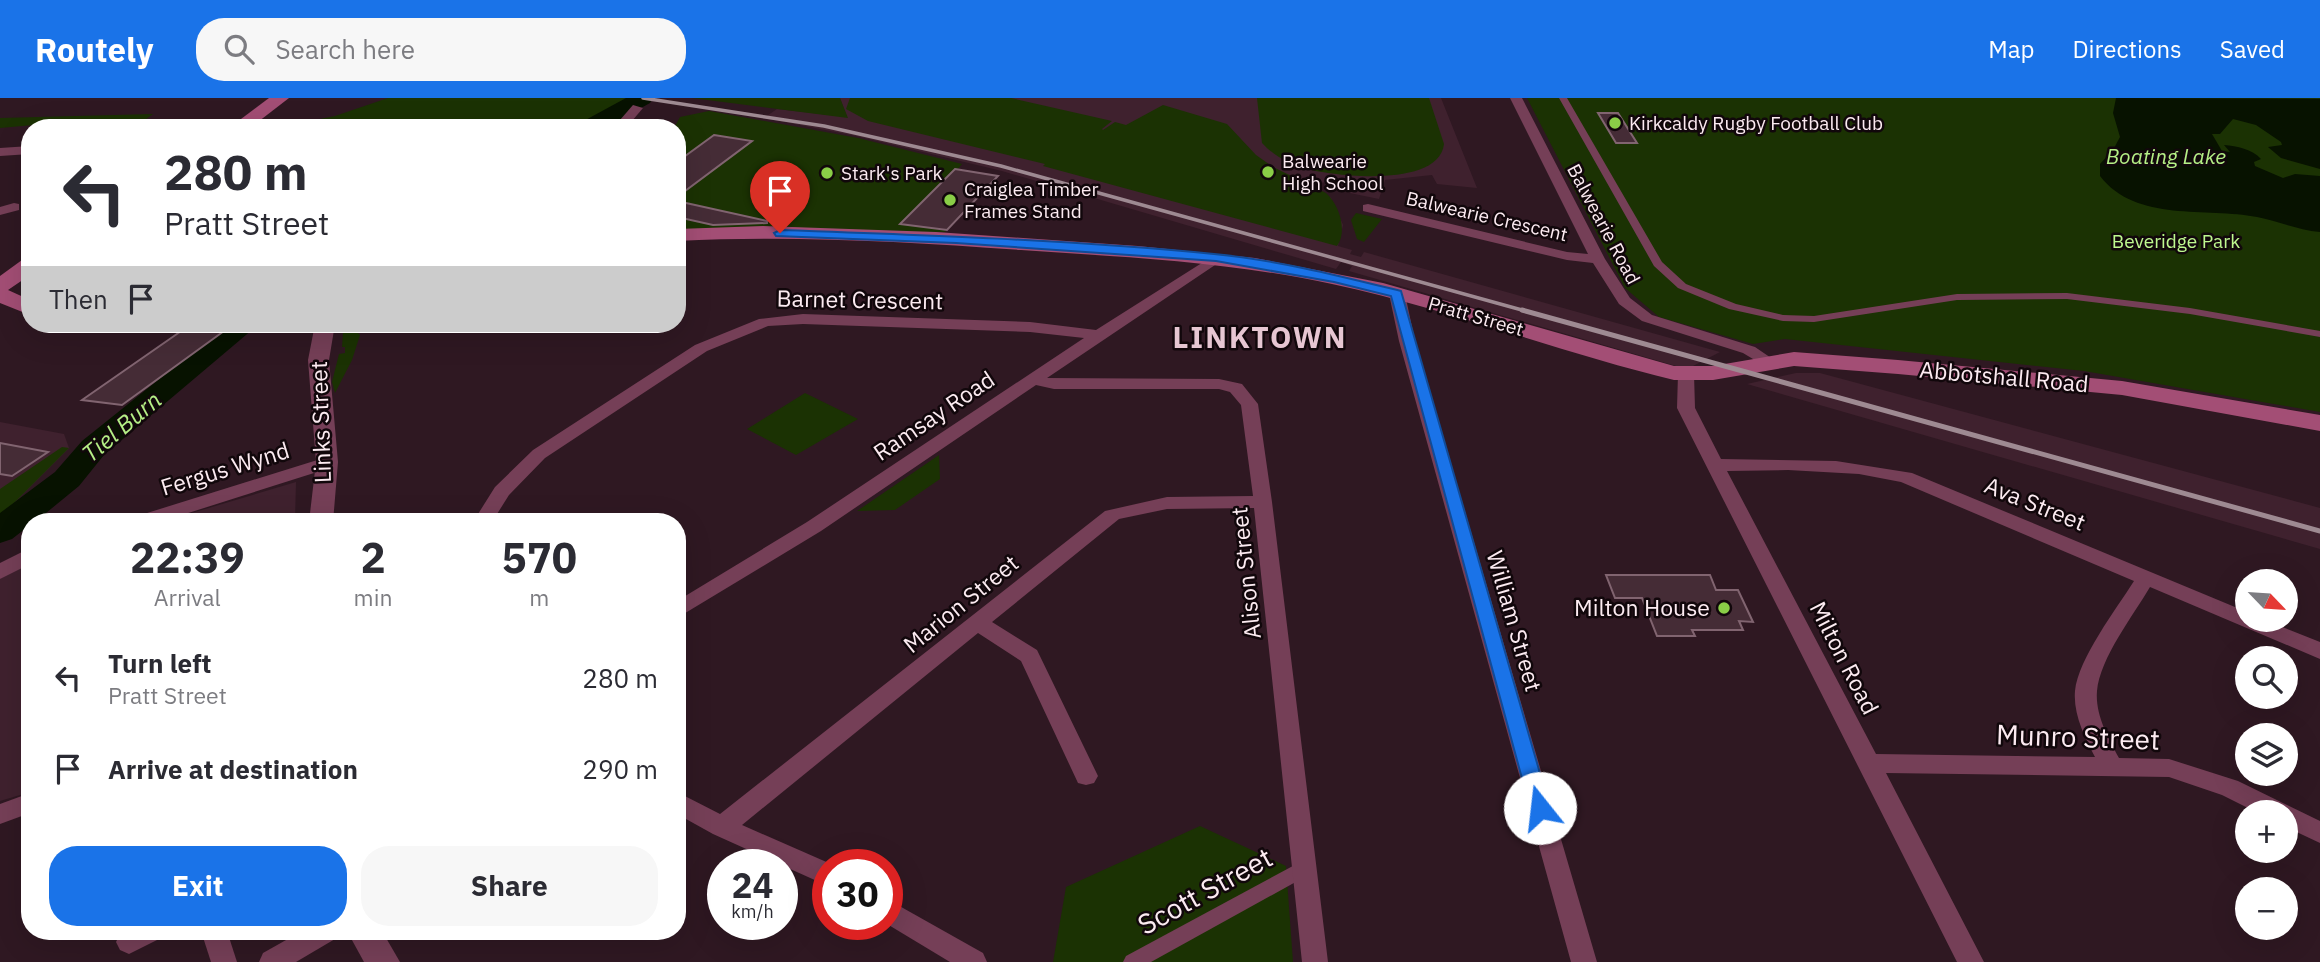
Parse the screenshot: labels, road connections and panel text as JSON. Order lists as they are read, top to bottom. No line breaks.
{"streets":{"main road":["Pratt Street","Abbotshall Road"],"street":["Balwearie Crescent","Balwearie Road","Barnet Crescent","Ramsay Road","Links Street","Fergus Wynd","Ava Street","Alison Street","Marion Street","William Street","Milton Road","Munro Street","Scott Street"]},"crossings":[["Balwearie Crescent","Balwearie Road"],["Balwearie Road","Abbotshall Road"],["Barnet Crescent","Ramsay Road"],["Pratt Street","Abbotshall Road"],["Pratt Street","Ramsay Road"],["Pratt Street","William Street"],["Pratt Street","Milton Road"],["Abbotshall Road","Milton Road"],["Ramsay Road","Alison Street"],["Links Street","Fergus Wynd"],["Ava Street","Milton Road"],["Alison Street","Marion Street"],["Alison Street","Scott Street"],["Milton Road","Munro Street"]],"districts":["LINKTOWN"],"water":["Boating Lake","Tiel Burn"],"parks":["Beveridge Park"],"places":["Kirkcaldy Rugby Football Club","Balwearie High School","Stark's Park","Craiglea Timber Frames Stand","Milton House"],"north":"bottom right","page":{"header":"Routely","search":"Search here","nav":["Map","Directions","Saved"],"turn":["280 m","Pratt Street"],"then":"Then","eta":["22:39","Arrival","2","min","570","m"],"map_buttons":["+","−"],"list":[{"name":"Turn left","note":"Pratt Street","value":"280 m"},{"name":"Arrive at destination","value":"290 m"}],"buttons":["Exit","Share"],"speed":"24 km/h","limit":"30"}}
